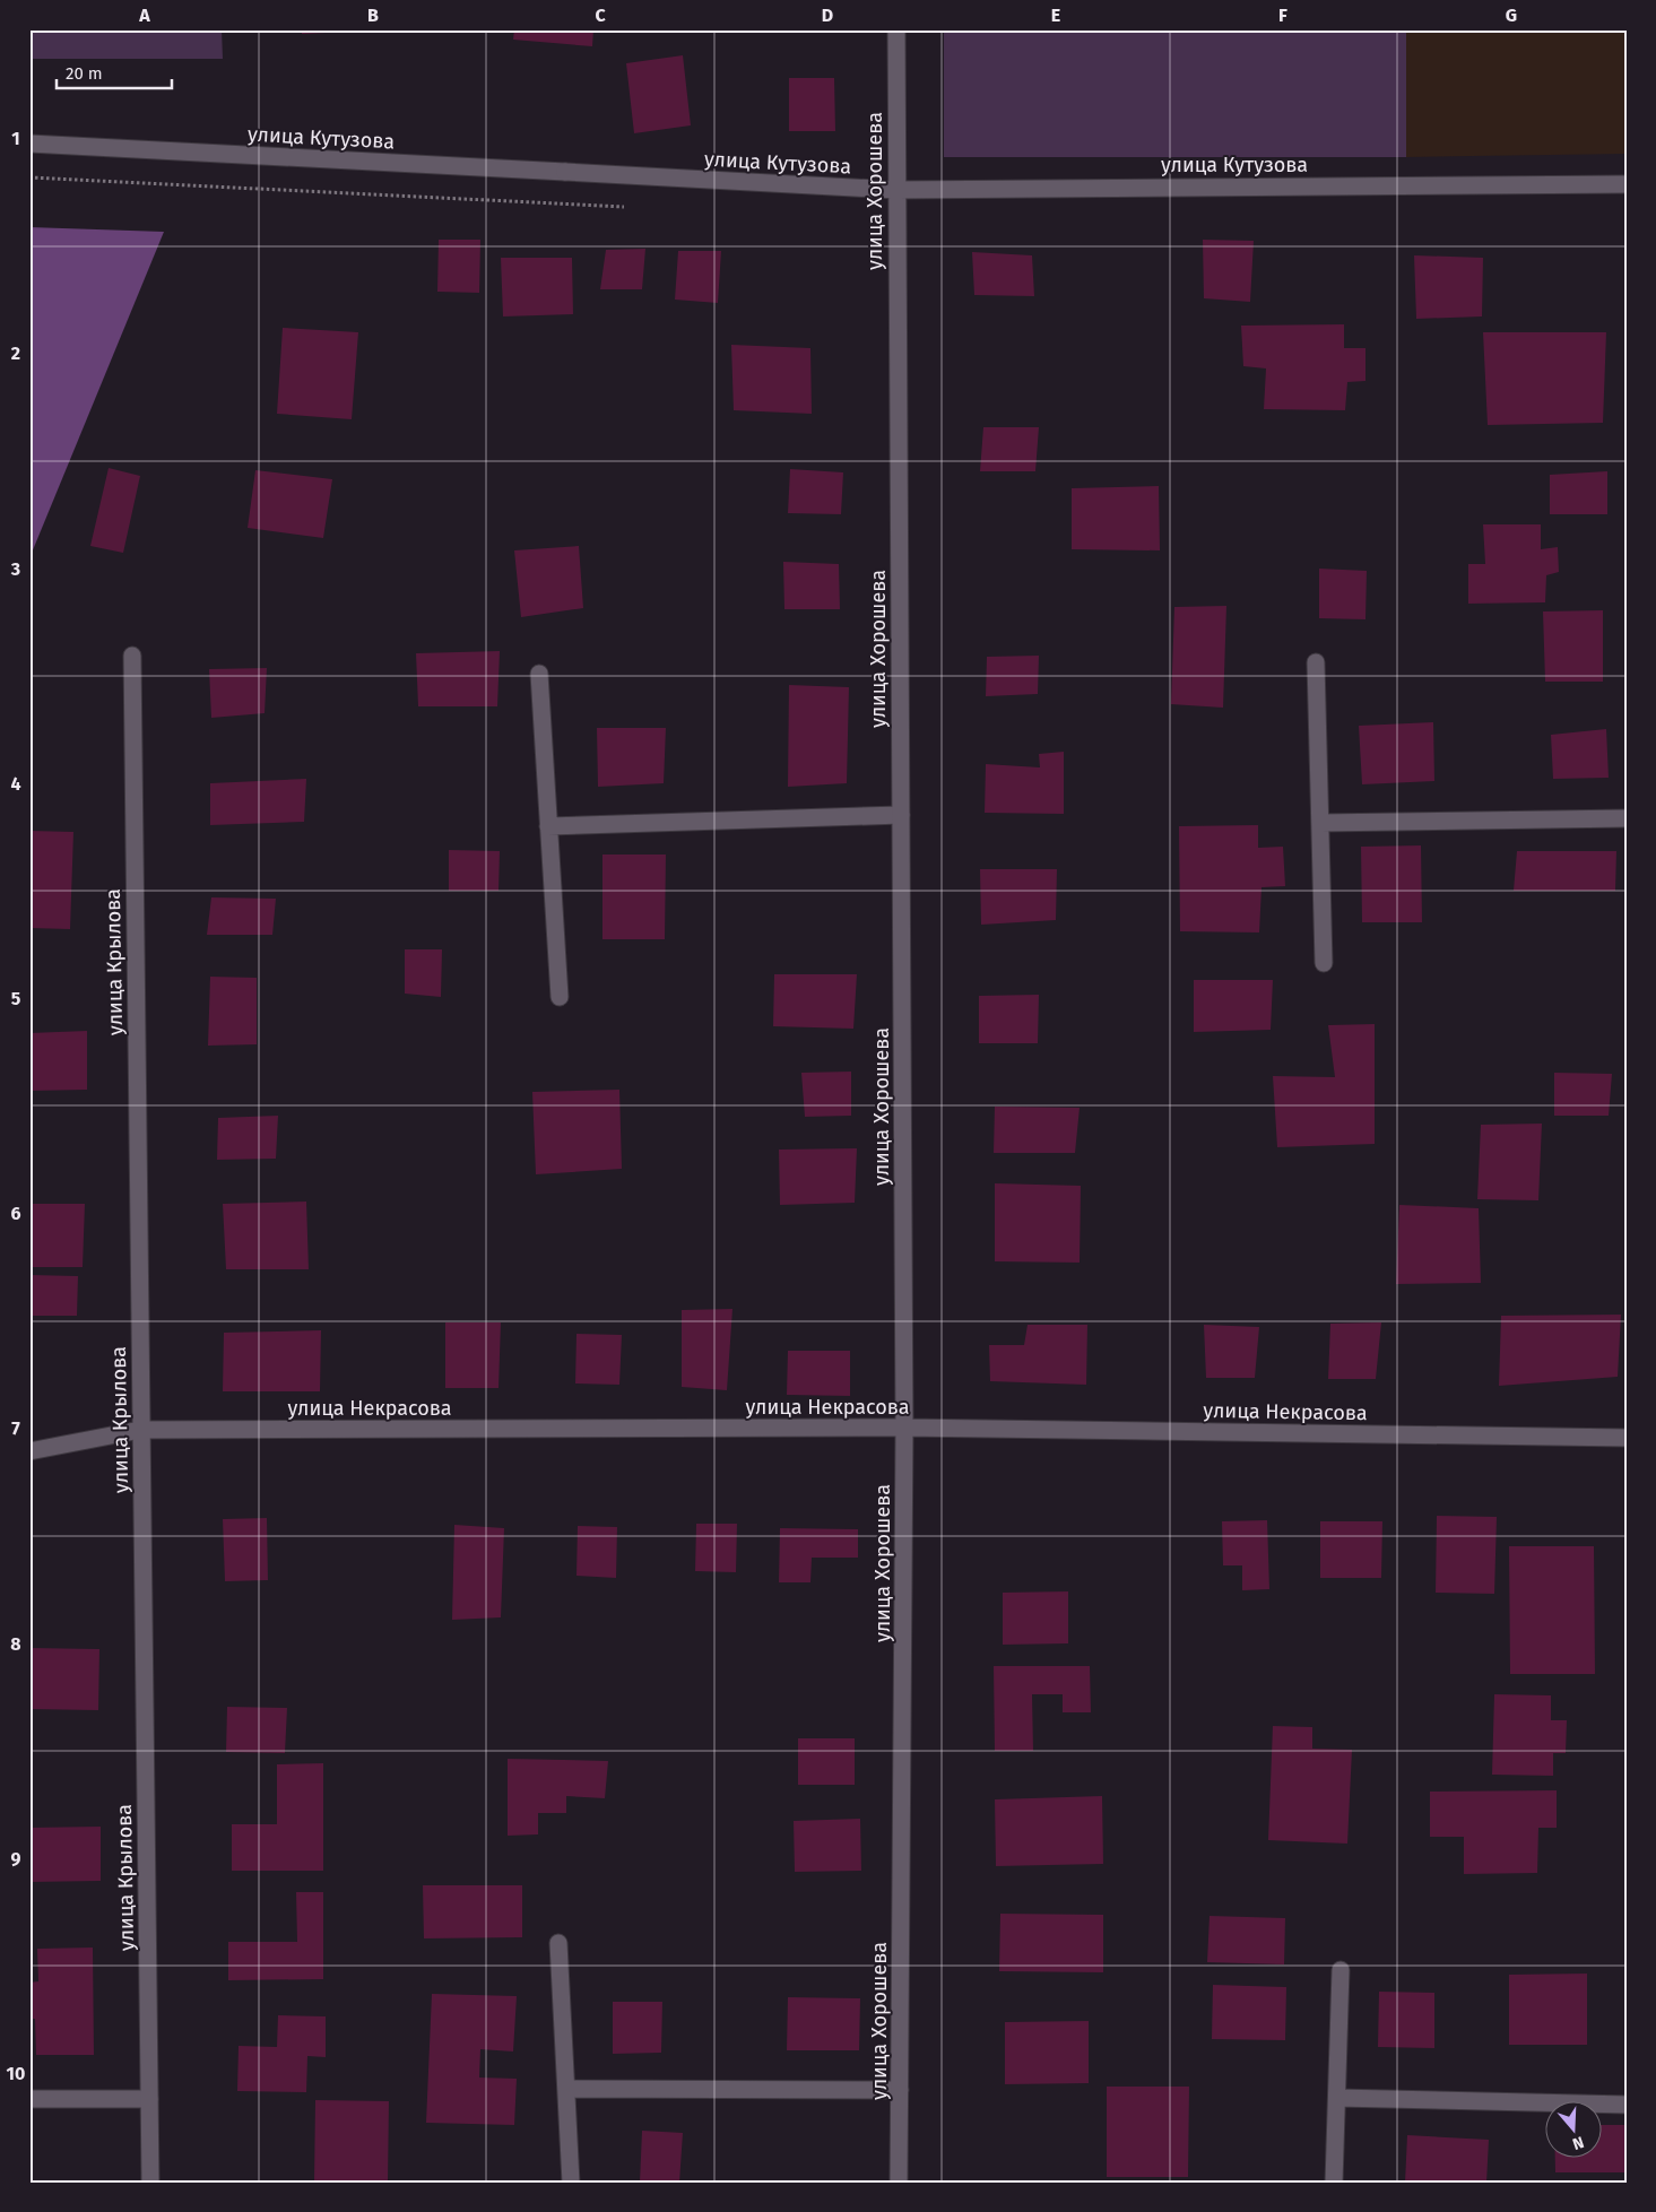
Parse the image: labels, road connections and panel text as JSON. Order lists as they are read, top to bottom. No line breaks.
{"streets":{"street":["улица Кутузова","улица Хорошева","улица Крылова","улица Некрасова"]},"crossings":[["улица Кутузова","улица Хорошева"],["улица Хорошева","улица Некрасова"],["улица Крылова","улица Некрасова"]],"scale_bar":"20 m","north":"bottom","grid":{"columns":["A","B","C","D","E","F","G"],"rows":["1","2","3","4","5","6","7","8","9","10"]}}
